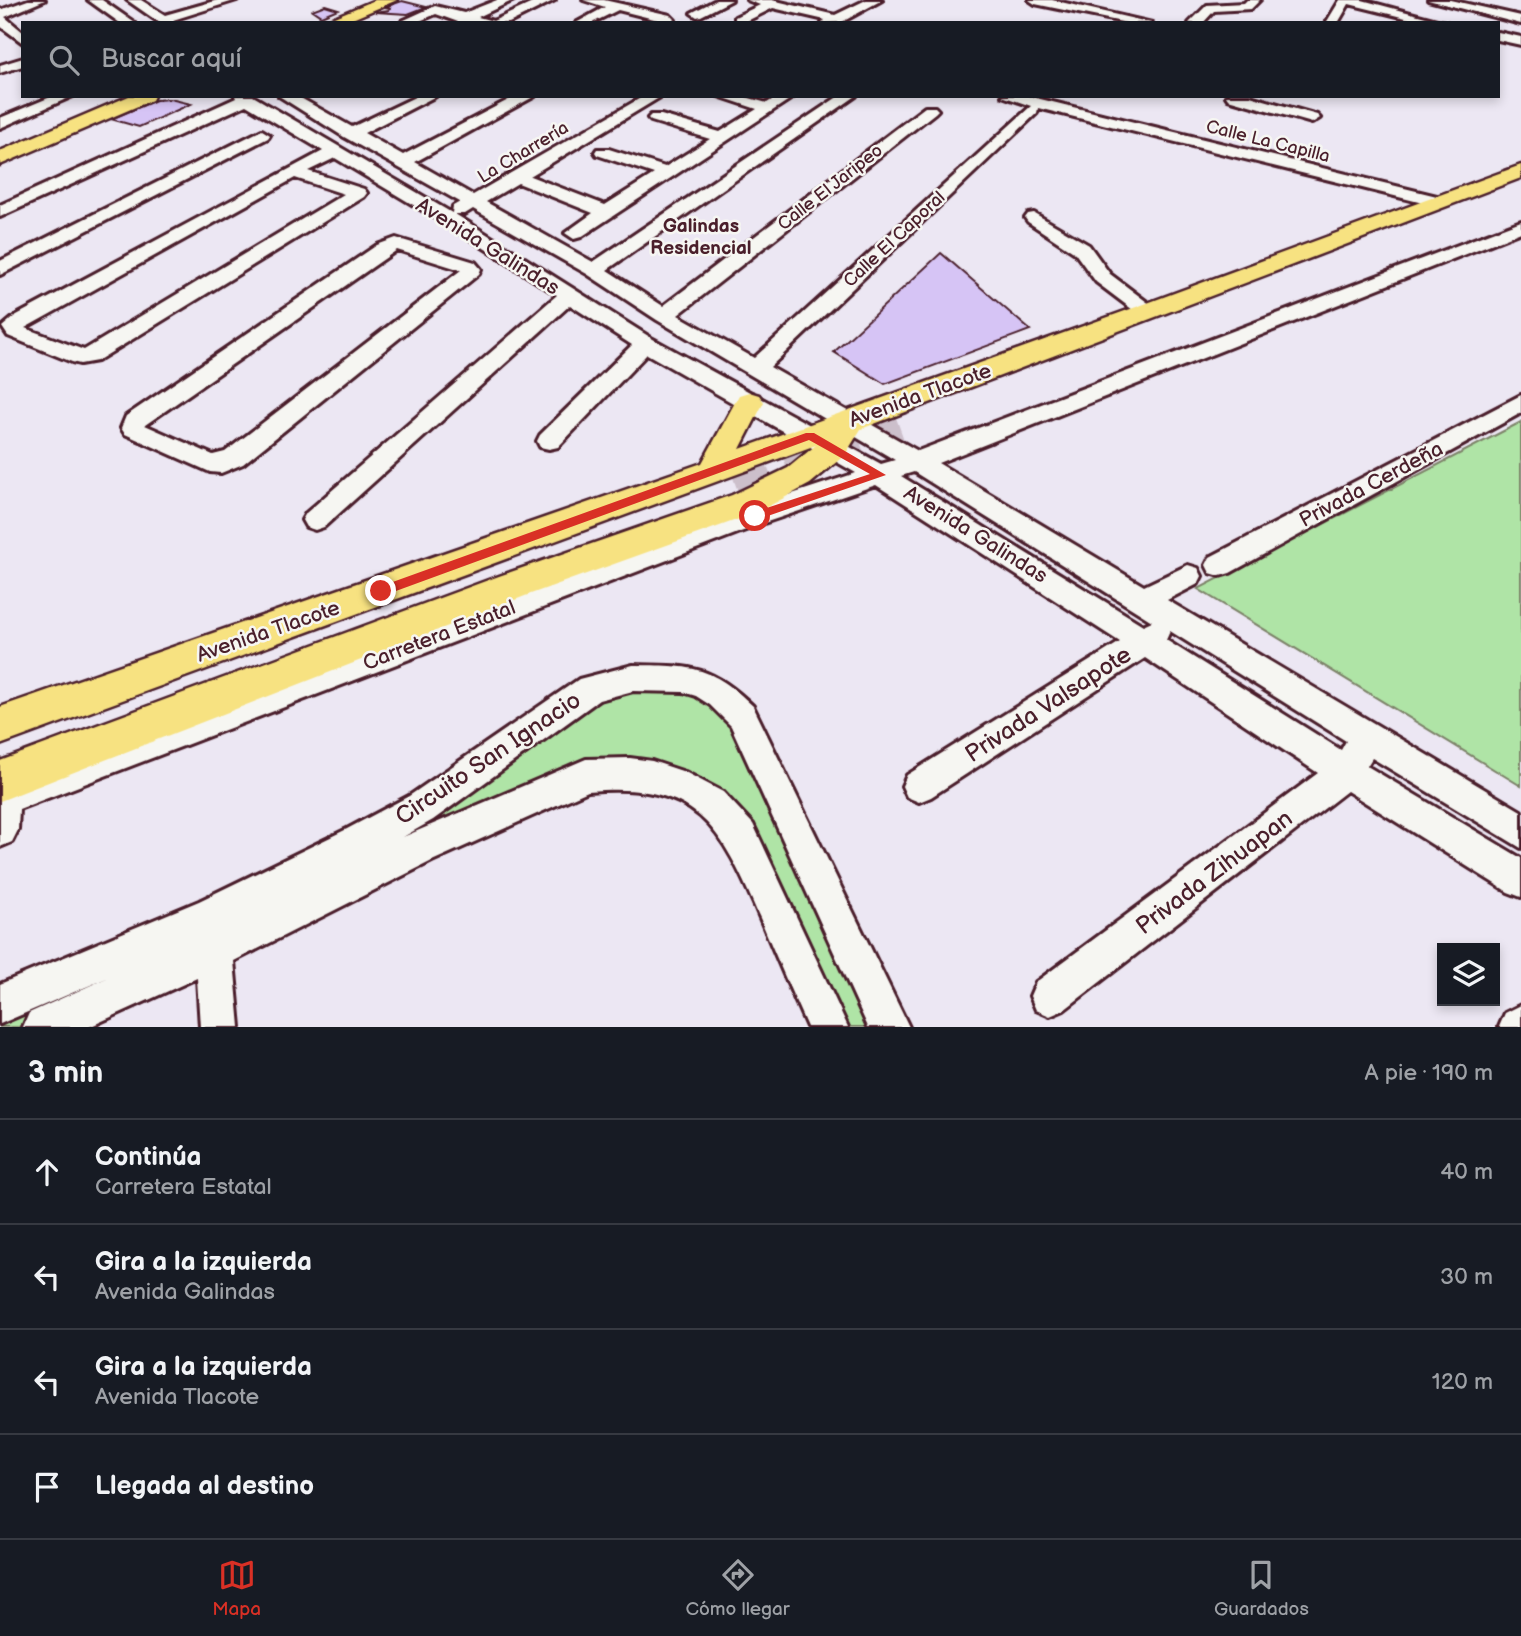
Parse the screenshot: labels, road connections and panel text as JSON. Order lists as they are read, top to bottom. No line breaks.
{"streets":{"main road":["Avenida Tlacote"],"street":["Calle La Capilla","La Charrería","Calle El Jaripeo","Calle El Caporal","Avenida Galindas","Privada Cerdeña","Carretera Estatal","Privada Valsapote","Circuito San Ignacio","Privada Zihuapan"]},"crossings":[["Calle La Capilla","Avenida Tlacote"],["La Charrería","Avenida Galindas"],["Calle El Jaripeo","Avenida Galindas"],["Calle El Caporal","Avenida Galindas"],["Avenida Galindas","Avenida Tlacote"],["Avenida Galindas","Carretera Estatal"],["Avenida Galindas","Privada Valsapote"],["Avenida Galindas","Privada Zihuapan"]],"districts":["Galindas Residencial"],"page":{"search":"Buscar aquí","heading":["3 min","A pie · 190 m"],"list":[["Continúa","Carretera Estatal","40 m"],["Gira a la izquierda","Avenida Galindas","30 m"],["Gira a la izquierda","Avenida Tlacote","120 m"],"Llegada al destino"],"nav":["Mapa","Cómo llegar","Guardados"]}}
